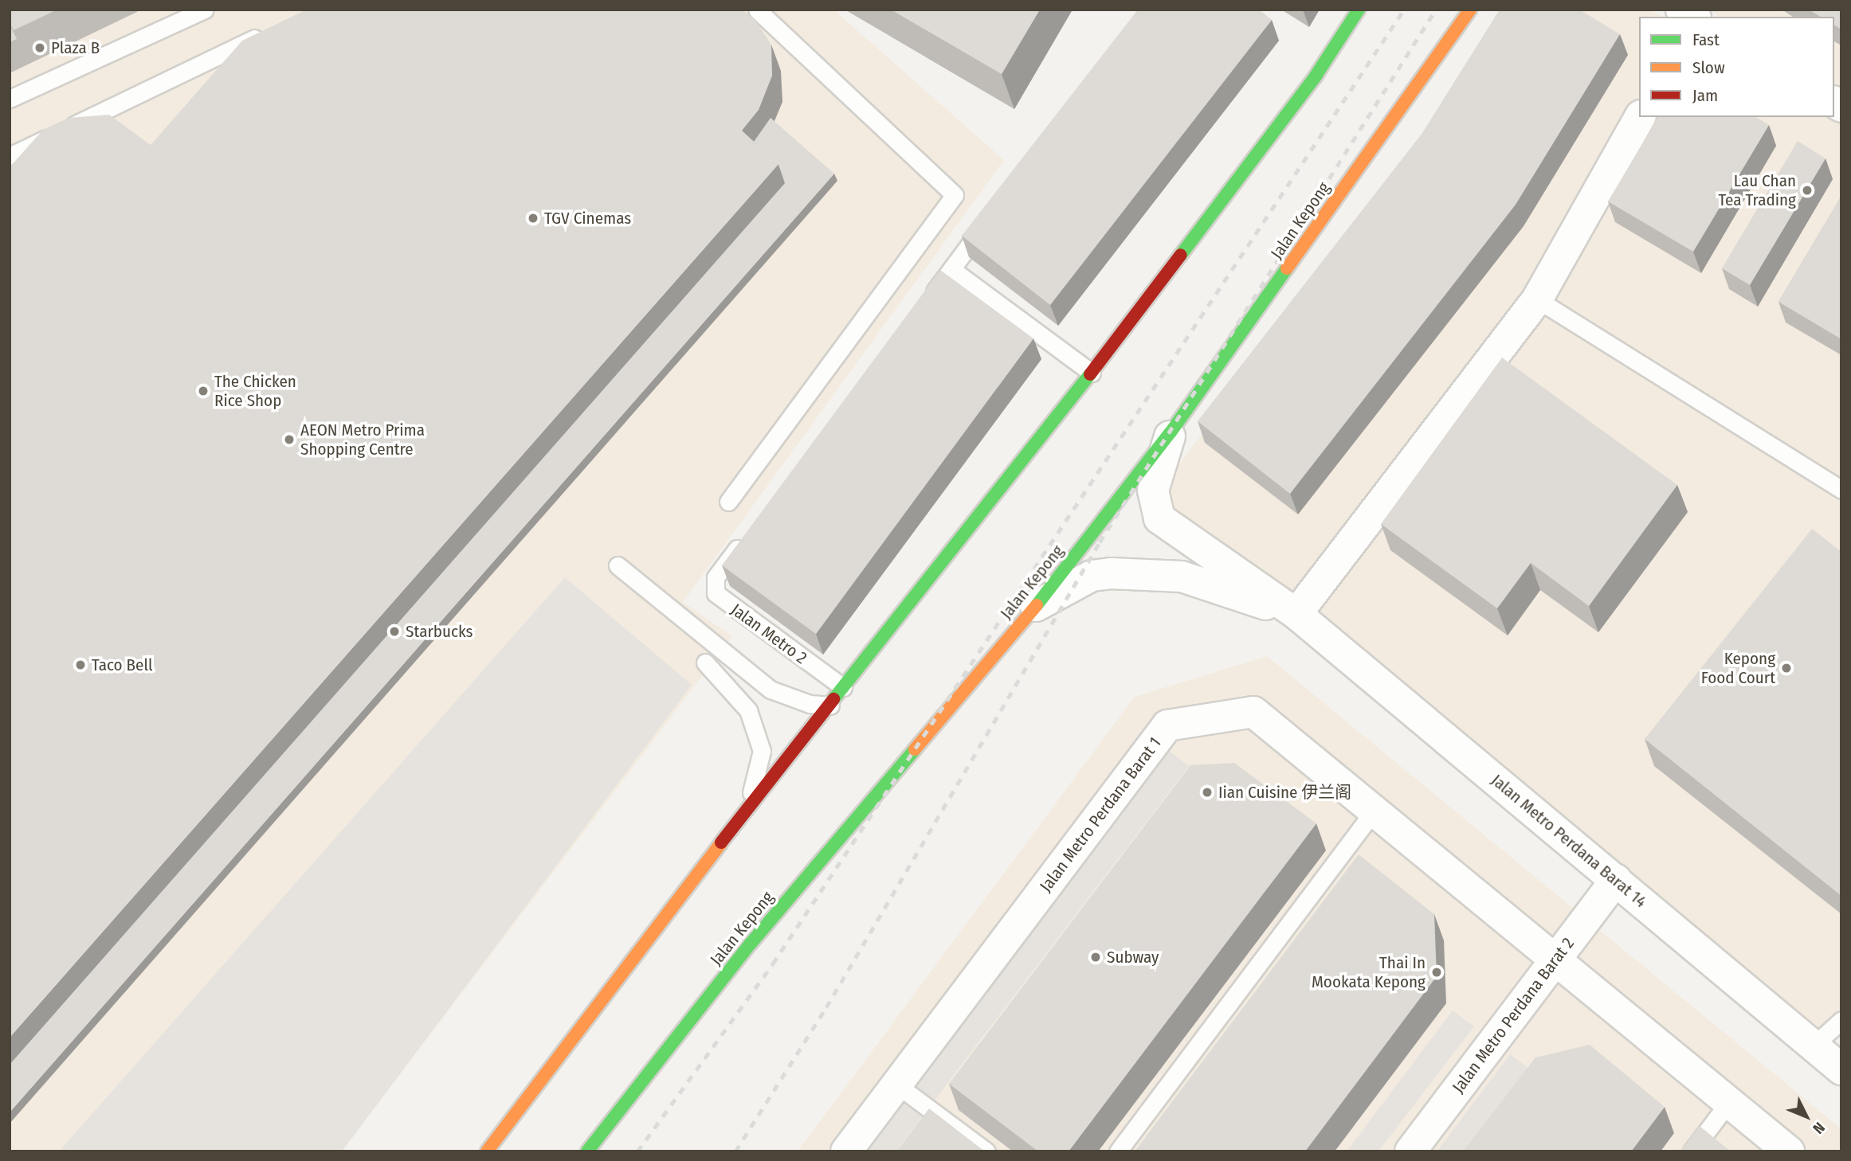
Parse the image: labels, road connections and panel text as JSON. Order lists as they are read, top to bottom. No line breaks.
{"streets":{"main road":["Jalan Kepong"],"street":["Jalan Metro Perdana Barat 1","Jalan Metro Perdana Barat 14","Jalan Metro Perdana Barat 2"],"lane":["Jalan Metro 2"]},"crossings":[["Jalan Kepong","Jalan Metro Perdana Barat 14"],["Jalan Metro Perdana Barat 1","Jalan Metro Perdana Barat 2"],["Jalan Metro Perdana Barat 14","Jalan Metro Perdana Barat 2"]],"places":["Plaza B","Lau Chan Tea Trading","TGV Cinemas","The Chicken Rice Shop","AEON Metro Prima Shopping Centre","Starbucks","Taco Bell","Kepong Food Court","Iian Cuisine 伊兰阁","Subway","Thai In Mookata Kepong"],"legend":["Fast","Slow","Jam"],"north":"bottom right"}
